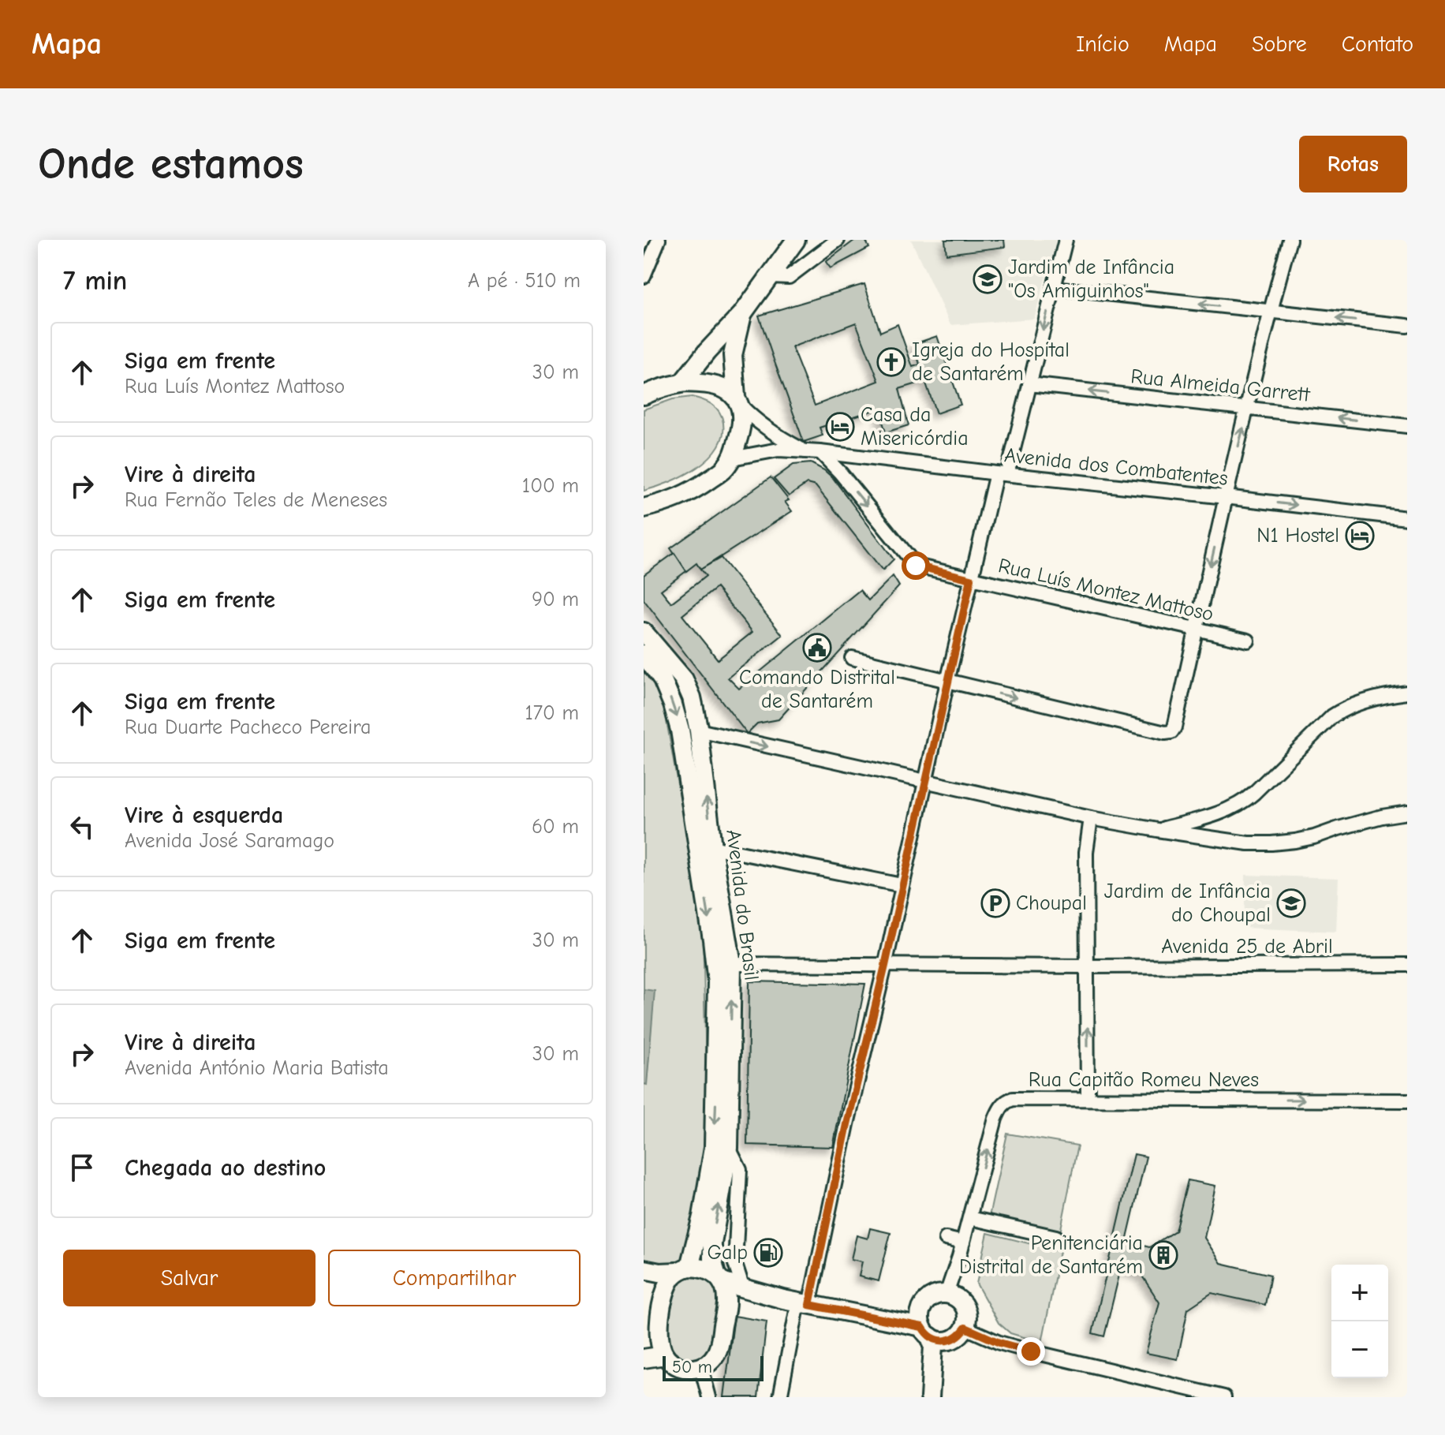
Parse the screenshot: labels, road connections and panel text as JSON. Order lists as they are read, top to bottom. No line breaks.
{"streets":{"main road":["Avenida do Brasil"],"street":["Rua Almeida Garrett","Avenida dos Combatentes","Rua Luís Montez Mattoso","Avenida 25 de Abril","Rua Capitão Romeu Neves"]},"crossings":[["Avenida dos Combatentes","Rua Luís Montez Mattoso"],["Avenida do Brasil","Avenida 25 de Abril"]],"one_way":["Rua Luís Montez Mattoso","Rua Capitão Romeu Neves"],"places":{"school or university":["Jardim de Infância \"Os Amiguinhos\"","Jardim de Infância do Choupal"],"church":["Igreja do Hospital de Santarém"],"hotel":["Casa da Misericórdia","N1 Hostel"],"public building":["Comando Distrital de Santarém"],"parking":["Choupal"],"fuel station":["Galp"],"building":["Penitenciária Distrital de Santarém"]},"scale_bar":"50 m","page":{"header":"Mapa","nav":["Início","Mapa","Sobre","Contato"],"buttons":["Rotas",["Salvar","Compartilhar"]],"title":"Onde estamos","heading":["7 min","A pé · 510 m"],"list":[["Siga em frente","Rua Luís Montez Mattoso","30 m"],["Vire à direita","Rua Fernão Teles de Meneses","100 m"],["Siga em frente","90 m"],["Siga em frente","Rua Duarte Pacheco Pereira","170 m"],["Vire à esquerda","Avenida José Saramago","60 m"],["Siga em frente","30 m"],["Vire à direita","Avenida António Maria Batista","30 m"],"Chegada ao destino"],"map_buttons":["+","−"],"scale":"50 m"}}
